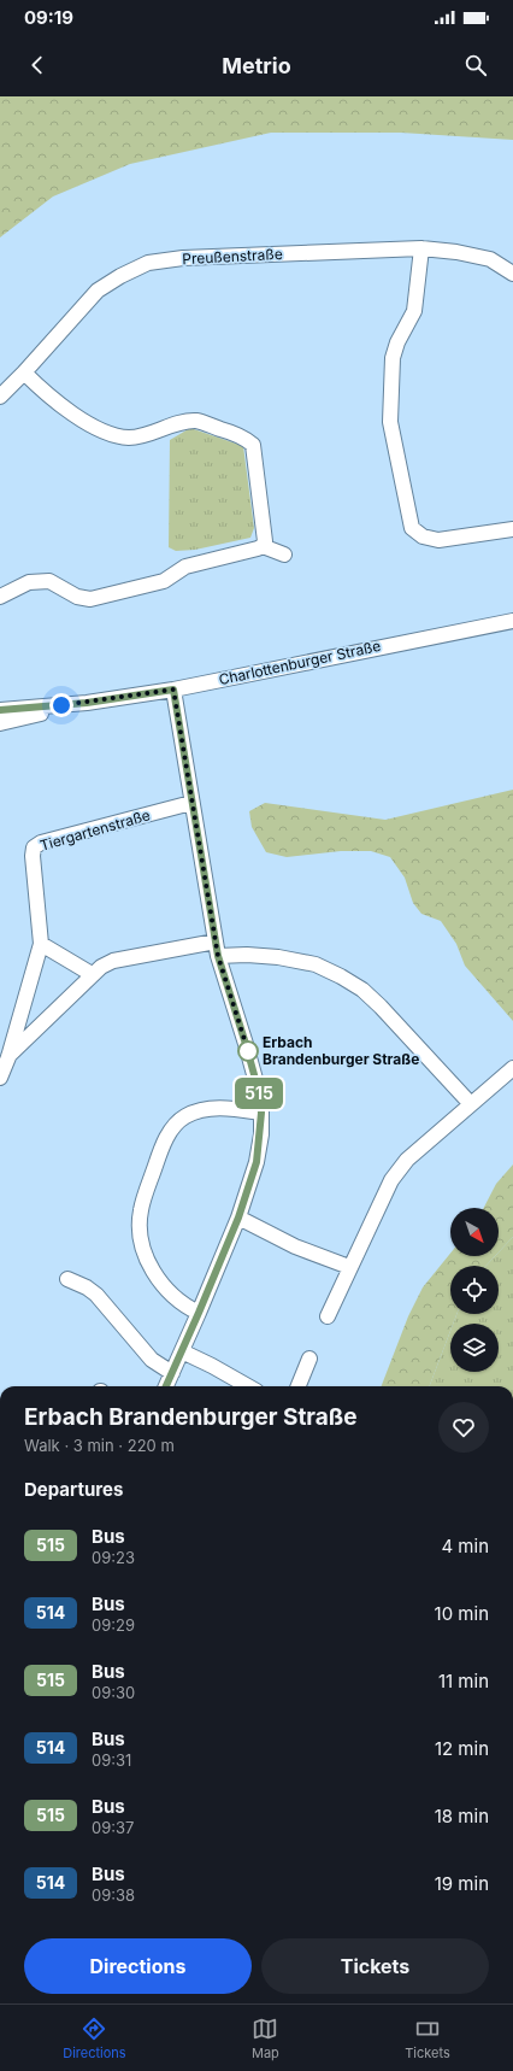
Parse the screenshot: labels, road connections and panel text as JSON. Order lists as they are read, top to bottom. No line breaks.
{"streets":{"street":["Preußenstraße","Charlottenburger Straße","Tiergartenstraße"]},"places":["Erbach Brandenburger Straße"],"lines":["bus line 515"],"north":"bottom right","page":{"status":"09:19","header":"Metrio","on_map":"515","heading":[["Erbach Brandenburger Straße","Walk · 3 min · 220 m"],"Departures"],"list":[{"mark":"515","name":"Bus","note":"09:23","value":"4 min"},{"mark":"514","name":"Bus","note":"09:29","value":"10 min"},{"mark":"515","name":"Bus","note":"09:30","value":"11 min"},{"mark":"514","name":"Bus","note":"09:31","value":"12 min"},{"mark":"515","name":"Bus","note":"09:37","value":"18 min"},{"mark":"514","name":"Bus","note":"09:38","value":"19 min"}],"buttons":["Directions","Tickets"],"tabs":["Directions","Map","Tickets"]}}
